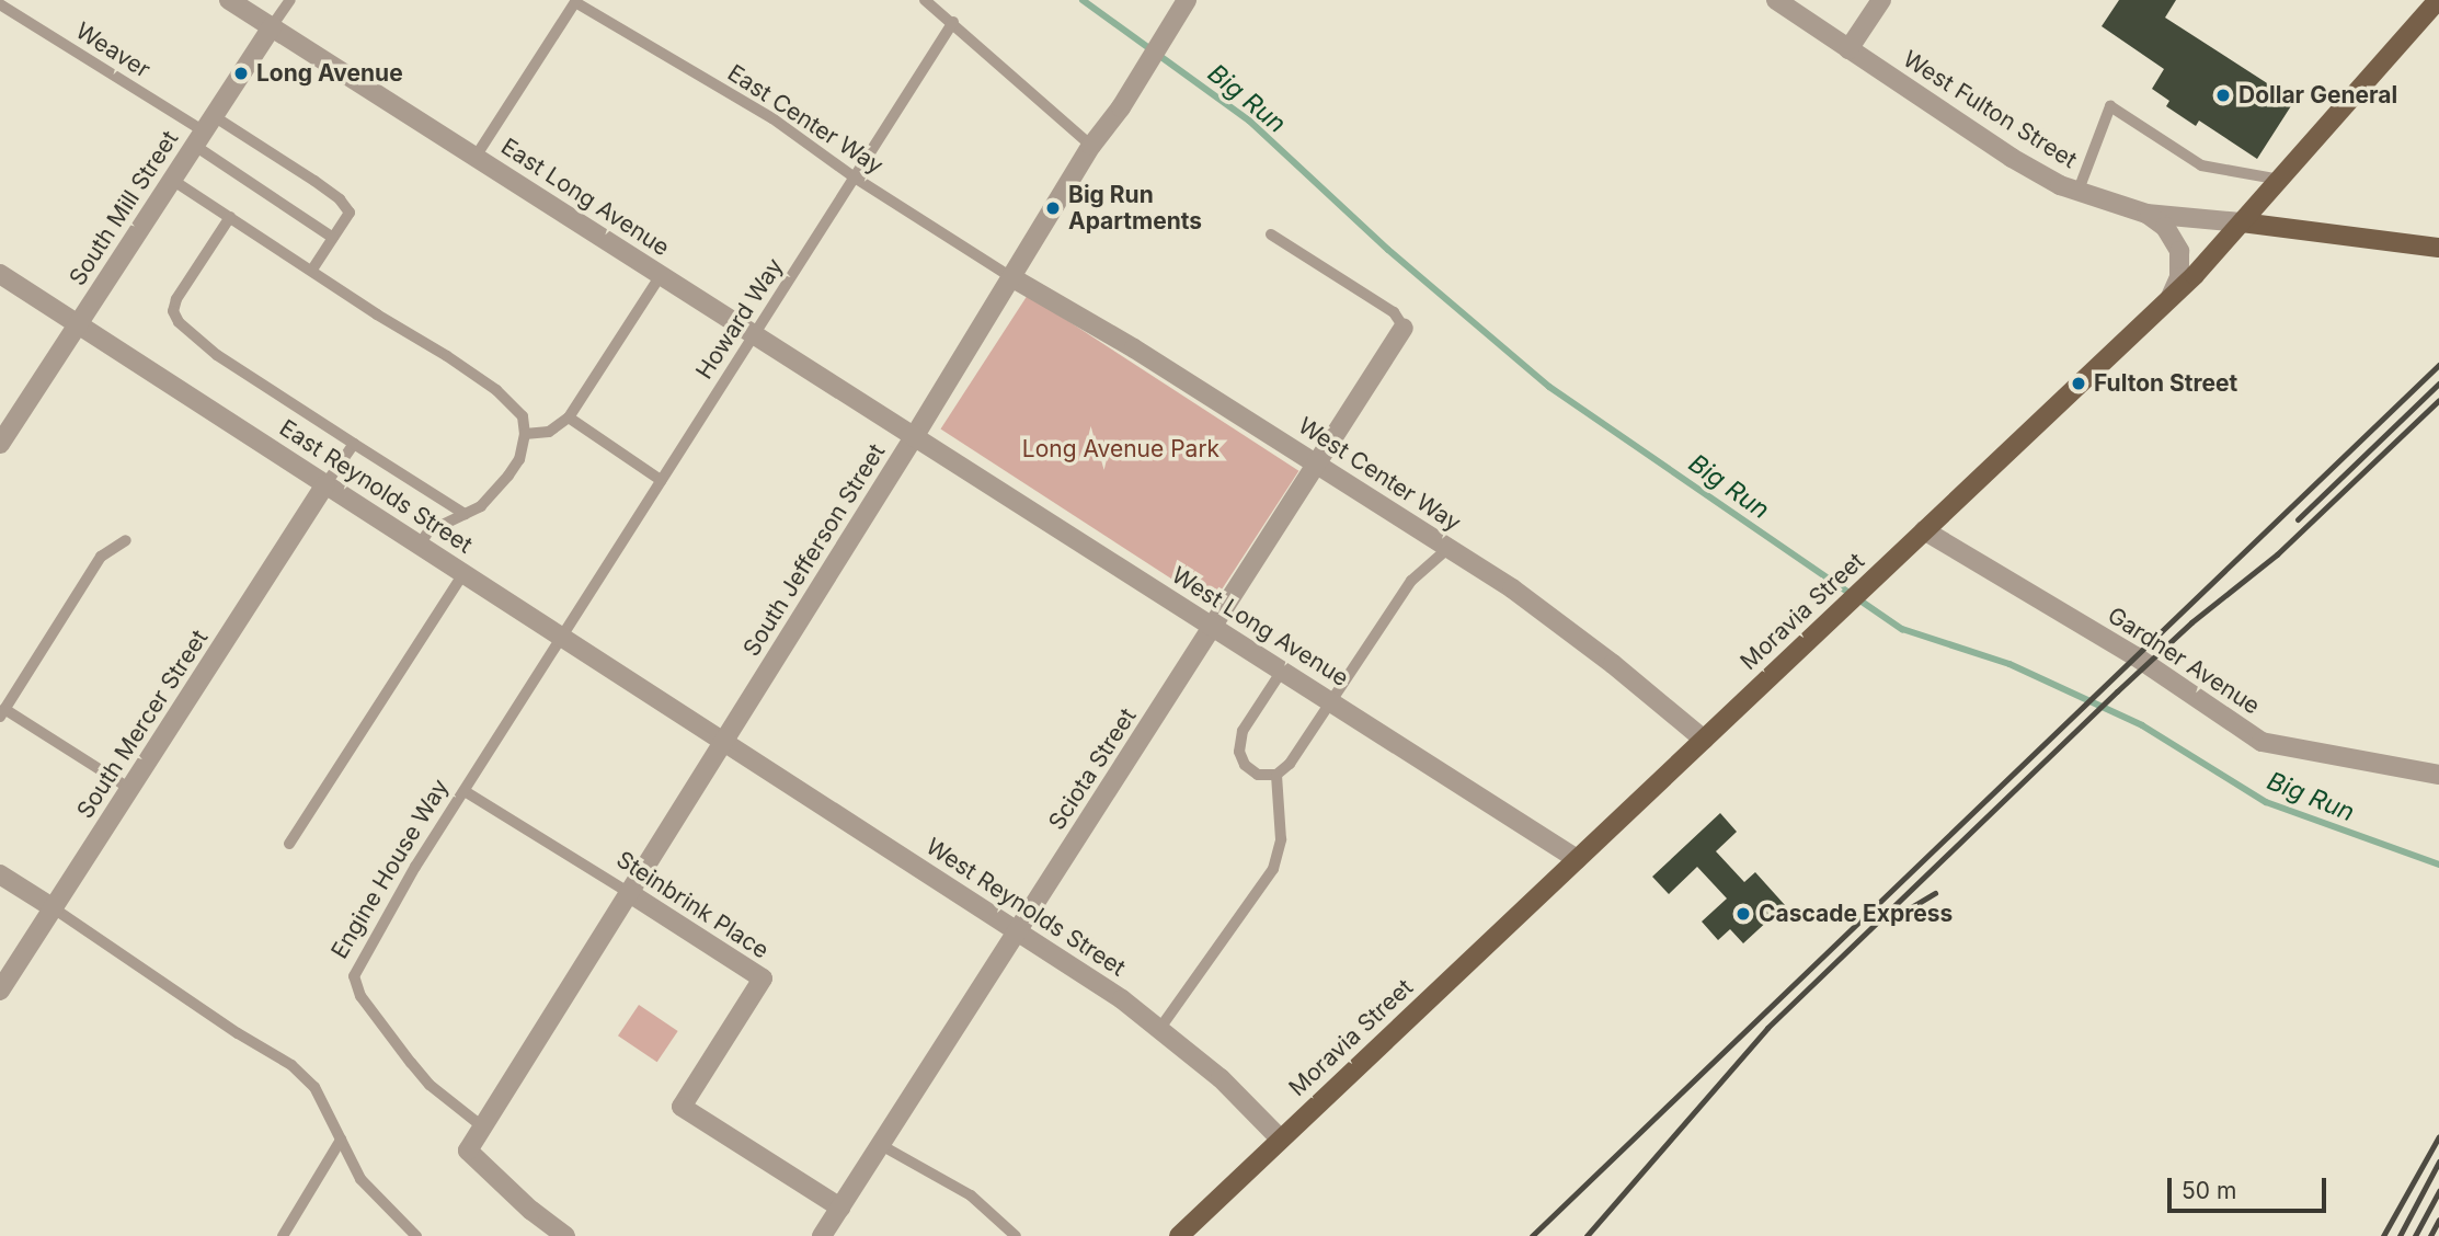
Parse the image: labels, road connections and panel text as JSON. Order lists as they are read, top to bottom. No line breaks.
{"streets":{"main road":["Moravia Street"],"street":["West Fulton Street","East Long Avenue","South Mill Street","West Center Way","East Reynolds Street","South Jefferson Street","West Long Avenue","Gardner Avenue","South Mercer Street","Sciota Street","Steinbrink Place","West Reynolds Street"],"lane":["Weaver","East Center Way","Howard Way","Engine House Way"]},"crossings":[["Weaver","South Mill Street"],["West Fulton Street","Moravia Street"],["East Center Way","Howard Way"],["East Center Way","West Center Way"],["East Center Way","South Jefferson Street"],["East Long Avenue","South Mill Street"],["East Long Avenue","Howard Way"],["East Long Avenue","South Jefferson Street"],["East Long Avenue","West Long Avenue"],["South Mill Street","East Reynolds Street"],["Howard Way","East Reynolds Street"],["Howard Way","Engine House Way"],["West Center Way","South Jefferson Street"],["West Center Way","Moravia Street"],["West Center Way","Sciota Street"],["East Reynolds Street","South Jefferson Street"],["East Reynolds Street","South Mercer Street"],["East Reynolds Street","Engine House Way"],["East Reynolds Street","West Reynolds Street"],["South Jefferson Street","West Long Avenue"],["South Jefferson Street","Engine House Way"],["South Jefferson Street","Steinbrink Place"],["South Jefferson Street","West Reynolds Street"],["Moravia Street","West Long Avenue"],["Moravia Street","Gardner Avenue"],["Moravia Street","West Reynolds Street"],["West Long Avenue","Sciota Street"],["Sciota Street","Steinbrink Place"],["Sciota Street","West Reynolds Street"],["Engine House Way","Steinbrink Place"]],"water":["Big Run"],"parks":["Long Avenue Park"],"places":["Long Avenue","Dollar General","Big Run Apartments","Fulton Street","Cascade Express"],"scale_bar":"50 m"}
